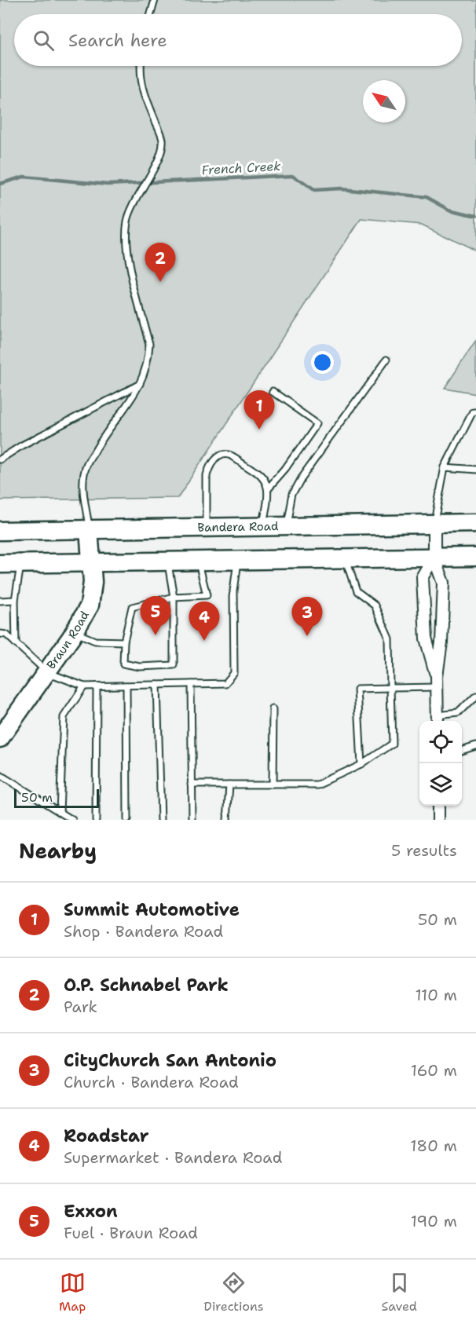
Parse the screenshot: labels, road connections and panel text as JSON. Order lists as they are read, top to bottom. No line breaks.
{"streets":{"main road":["Bandera Road","Braun Road"]},"crossings":[["Bandera Road","Braun Road"]],"water":["French Creek"],"scale_bar":"50 m","north":"top left","page":{"search":"Search here","pins":["2","1","5","3","4"],"scale":"50 m","heading":["Nearby","5 results"],"list":[{"mark":"1","name":"Summit Automotive","note":"Shop · Bandera Road","value":"50 m"},{"mark":"2","name":"O.P. Schnabel Park","note":"Park","value":"110 m"},{"mark":"3","name":"CityChurch San Antonio","note":"Church · Bandera Road","value":"160 m"},{"mark":"4","name":"Roadstar","note":"Supermarket · Bandera Road","value":"180 m"},{"mark":"5","name":"Exxon","note":"Fuel · Braun Road","value":"190 m"}],"nav":["Map","Directions","Saved"]}}
